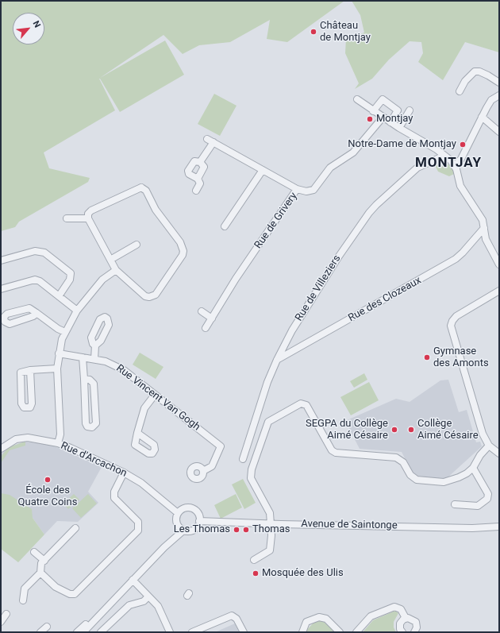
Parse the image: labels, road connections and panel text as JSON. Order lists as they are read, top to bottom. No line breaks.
{"streets":{"street":["Rue de Grivery","Rue de Villeziers","Rue des Clozeaux","Rue Vincent Van Gogh","Rue d'Arcachon","Avenue de Saintonge"]},"crossings":[["Rue de Villeziers","Rue des Clozeaux"],["Rue d'Arcachon","Avenue de Saintonge"]],"districts":["MONTJAY"],"places":["Château de Montjay","Montjay","Notre-Dame de Montjay","Gymnase des Amonts","SEGPA du Collège Aimé Césaire","Collège Aimé Césaire","École des Quatre Coins","Les Thomas","Thomas","Mosquée des Ulis"],"north":"top right"}
